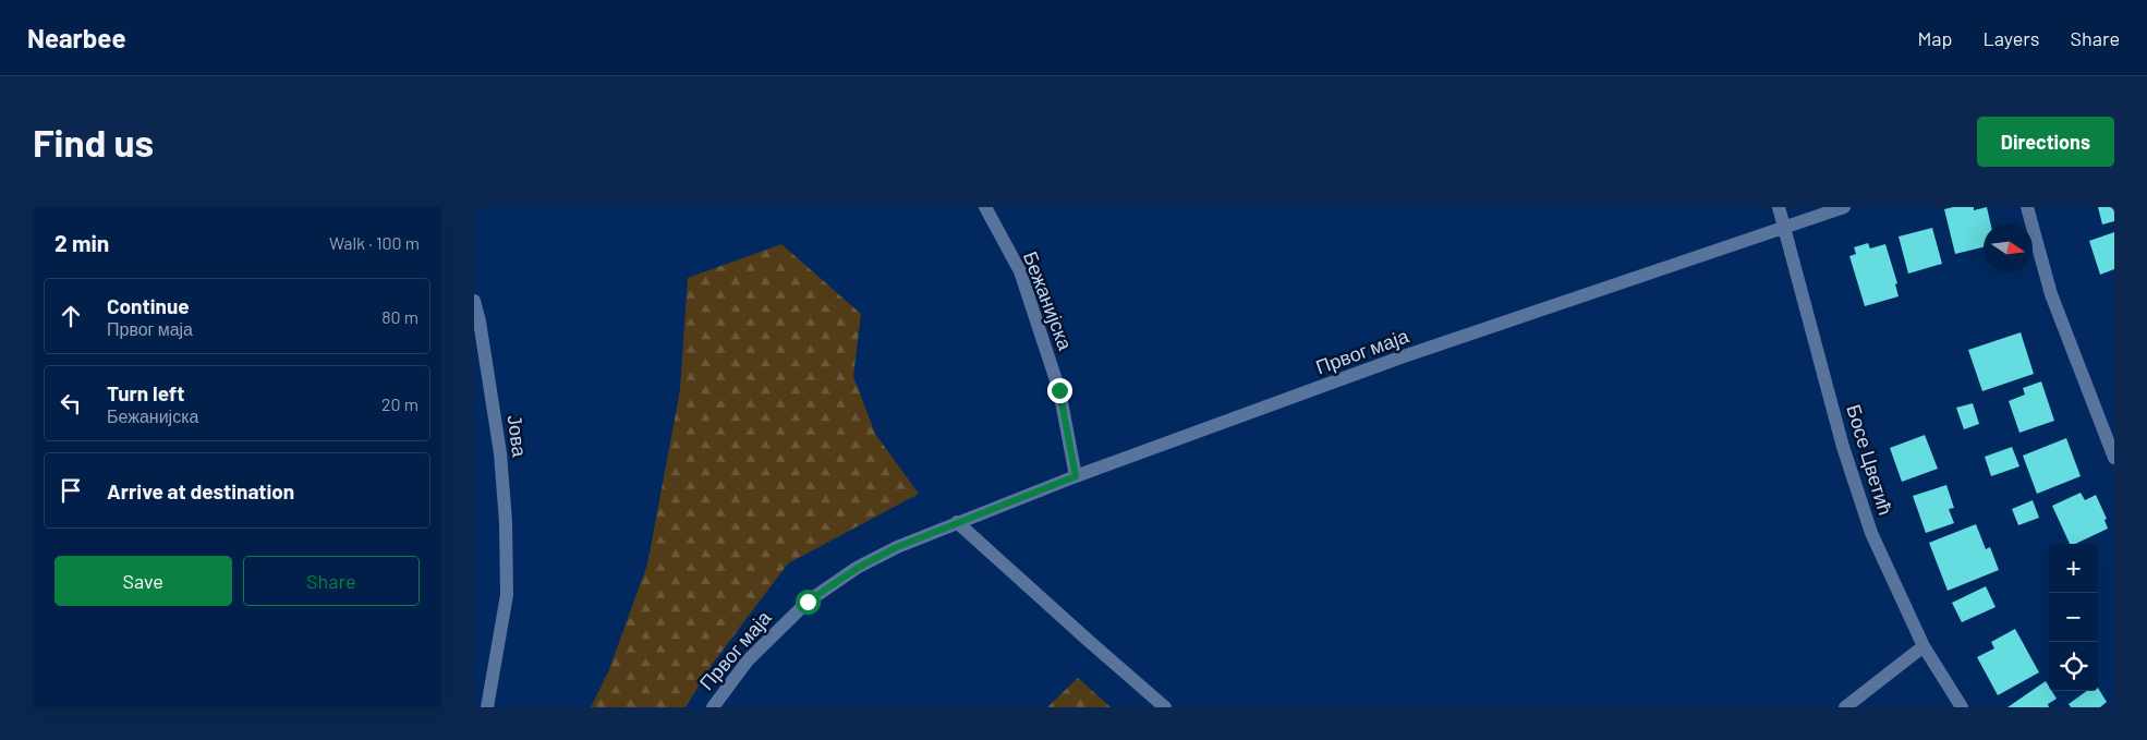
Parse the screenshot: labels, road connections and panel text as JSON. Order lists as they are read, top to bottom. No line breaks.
{"streets":{"street":["Бежанијска","Првог маја","Јова","Босе Цветић"]},"crossings":[["Бежанијска","Првог маја"],["Првог маја","Босе Цветић"]],"north":"right","page":{"header":"Nearbee","nav":["Map","Layers","Share"],"buttons":["Directions",["Save","Share"]],"title":"Find us","heading":["2 min","Walk · 100 m"],"list":[["Continue","Првог маја","80 m"],["Turn left","Бежанијска","20 m"],"Arrive at destination"],"map_buttons":["+","−"]}}
